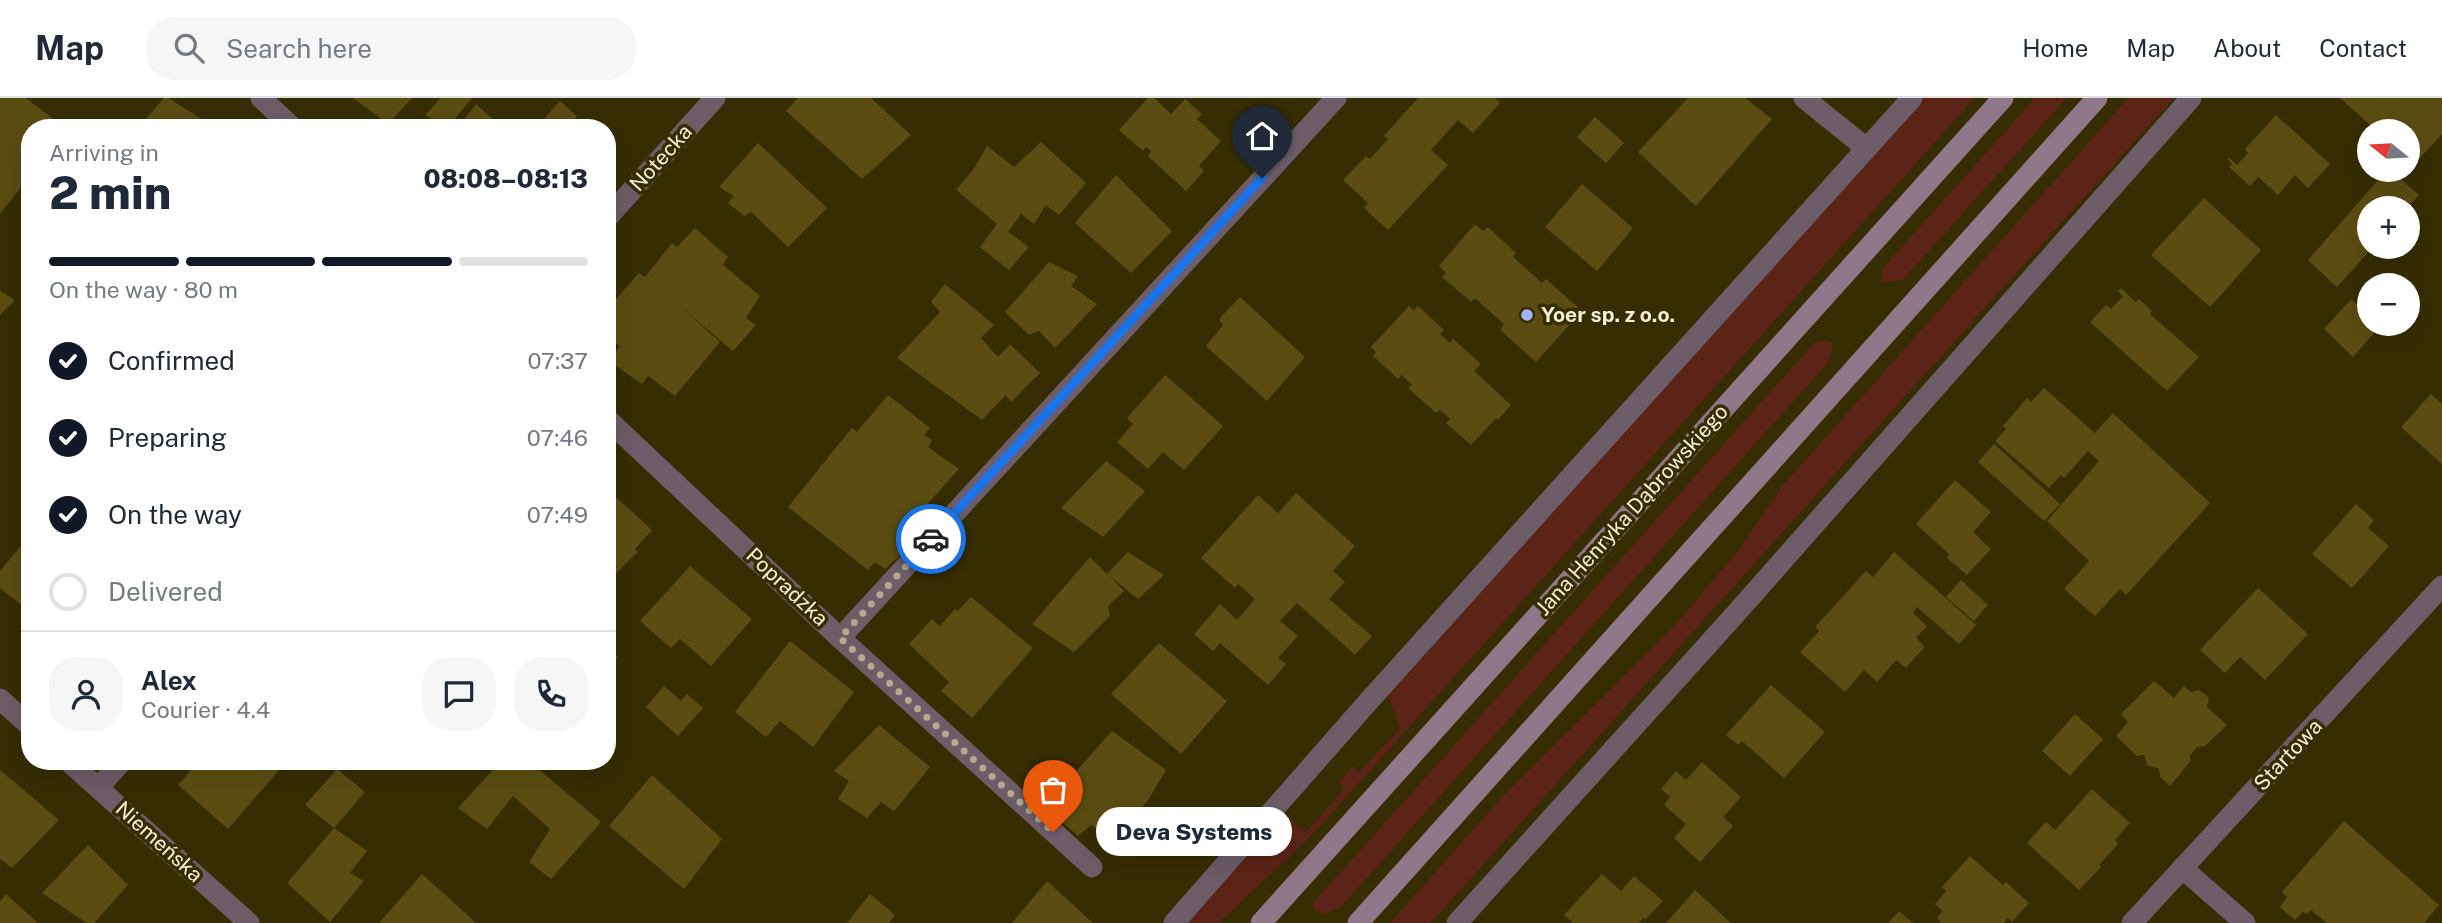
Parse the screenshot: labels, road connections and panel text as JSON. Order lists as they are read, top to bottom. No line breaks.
{"streets":{"main road":["Jana Henryka Dąbrowskiego"],"street":["Notecka","Popradzka","Startowa","Niemeńska"]},"places":["Yoer sp. z o.o.","Deva Systems"],"north":"left","page":{"header":"Map","search":"Search here","nav":["Home","Map","About","Contact"],"map_buttons":["+","−"],"heading":["2 min","Arriving in","08:08–08:13"],"panel":["Alex","Courier · 4.4"],"bar":"On the way · 80 m","list":[["Confirmed","07:37"],["Preparing","07:46"],["On the way","07:49"],"Delivered"],"bubble":"Deva Systems"}}
